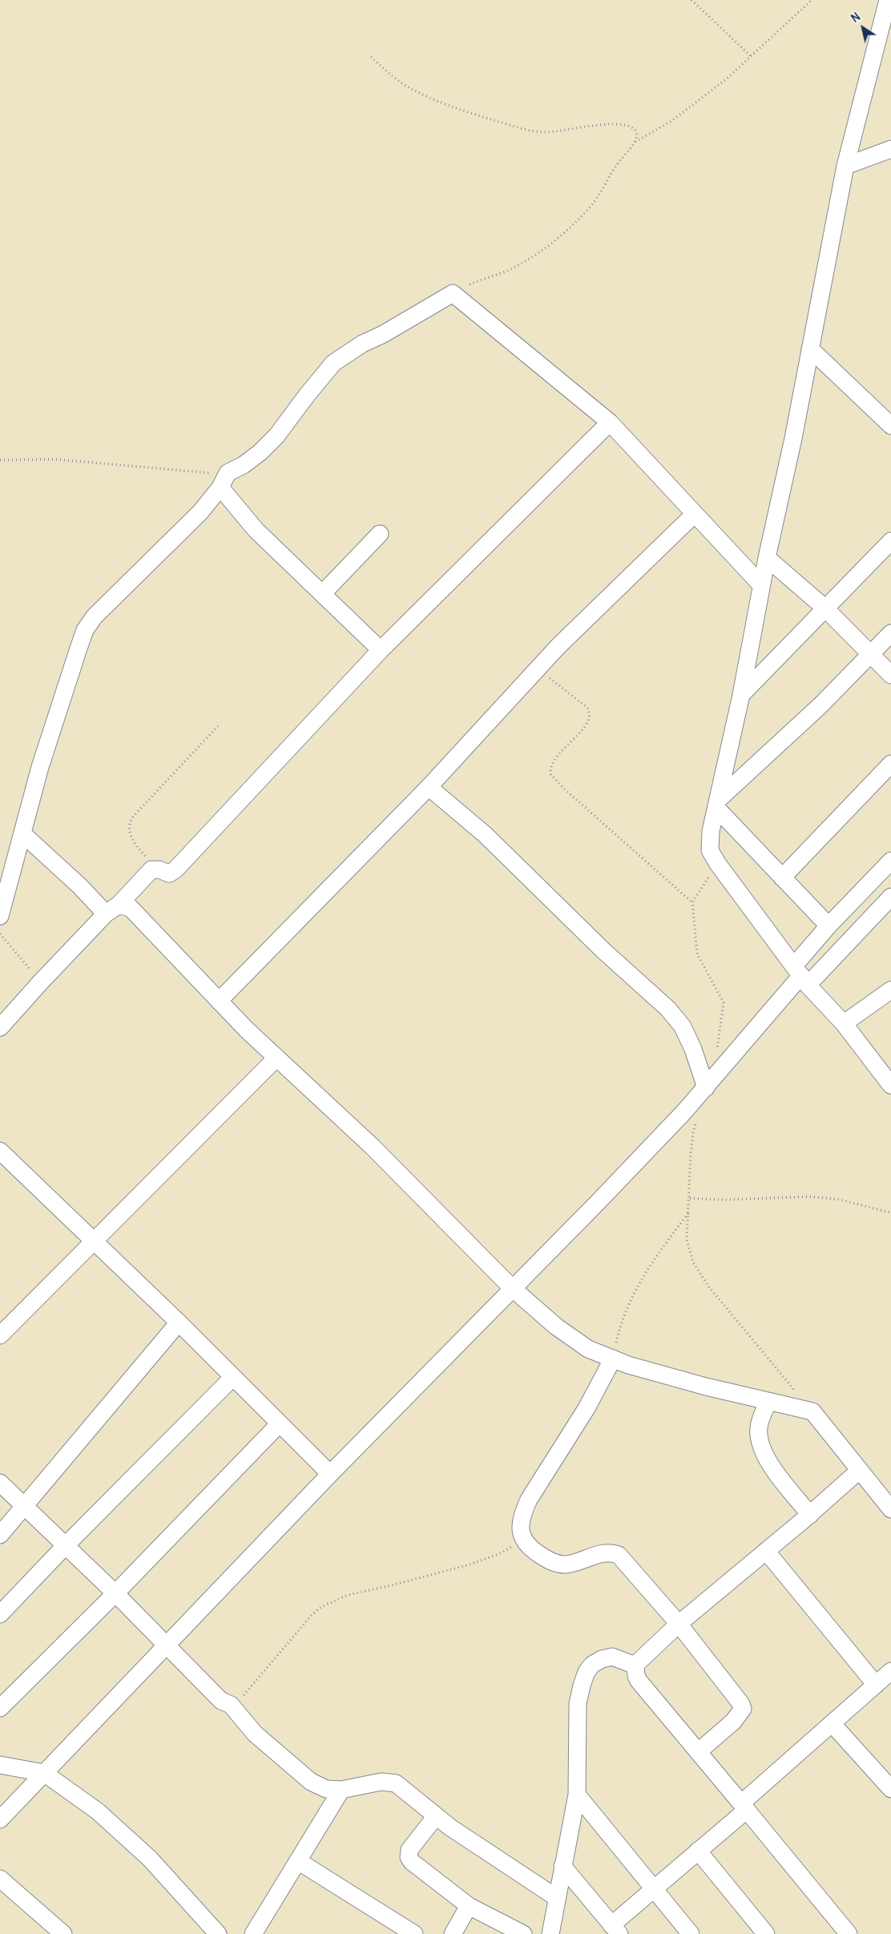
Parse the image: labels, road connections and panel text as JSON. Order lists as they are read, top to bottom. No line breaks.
{"north":"top left"}
